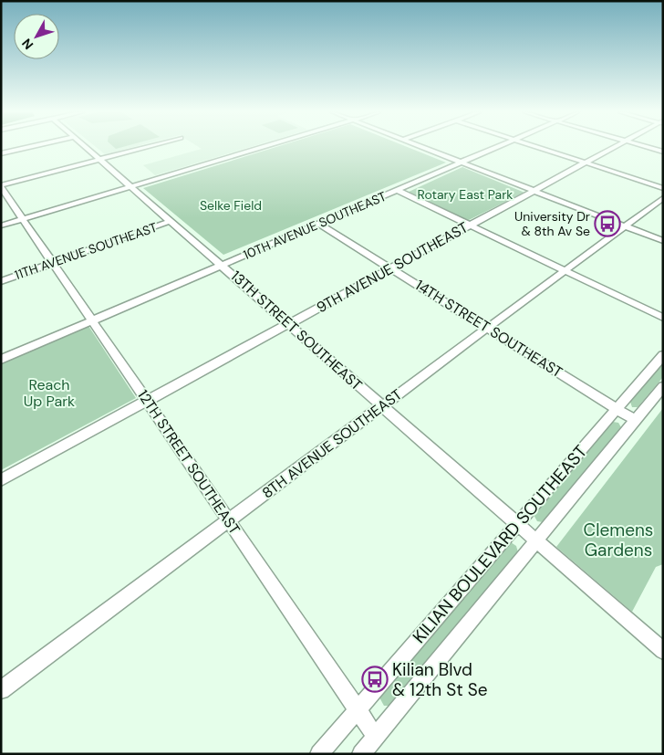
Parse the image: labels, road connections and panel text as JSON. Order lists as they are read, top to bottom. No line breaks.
{"streets":{"street":["10TH AVENUE SOUTHEAST","11TH AVENUE SOUTHEAST","9TH AVENUE SOUTHEAST","14TH STREET SOUTHEAST","13TH STREET SOUTHEAST","8TH AVENUE SOUTHEAST","12TH STREET SOUTHEAST","KILIAN BOULEVARD SOUTHEAST"]},"crossings":[["10TH AVENUE SOUTHEAST","14TH STREET SOUTHEAST"],["10TH AVENUE SOUTHEAST","13TH STREET SOUTHEAST"],["10TH AVENUE SOUTHEAST","12TH STREET SOUTHEAST"],["11TH AVENUE SOUTHEAST","13TH STREET SOUTHEAST"],["11TH AVENUE SOUTHEAST","12TH STREET SOUTHEAST"],["9TH AVENUE SOUTHEAST","14TH STREET SOUTHEAST"],["9TH AVENUE SOUTHEAST","13TH STREET SOUTHEAST"],["9TH AVENUE SOUTHEAST","12TH STREET SOUTHEAST"],["14TH STREET SOUTHEAST","8TH AVENUE SOUTHEAST"],["14TH STREET SOUTHEAST","KILIAN BOULEVARD SOUTHEAST"],["13TH STREET SOUTHEAST","8TH AVENUE SOUTHEAST"],["13TH STREET SOUTHEAST","KILIAN BOULEVARD SOUTHEAST"],["8TH AVENUE SOUTHEAST","12TH STREET SOUTHEAST"],["12TH STREET SOUTHEAST","KILIAN BOULEVARD SOUTHEAST"]],"parks":["Rotary East Park","Selke Field","Reach Up Park","Clemens Gardens"],"places":{"bus stop":["University Dr & 8th Av Se","Kilian Blvd & 12th St Se"]},"north":"bottom left"}
